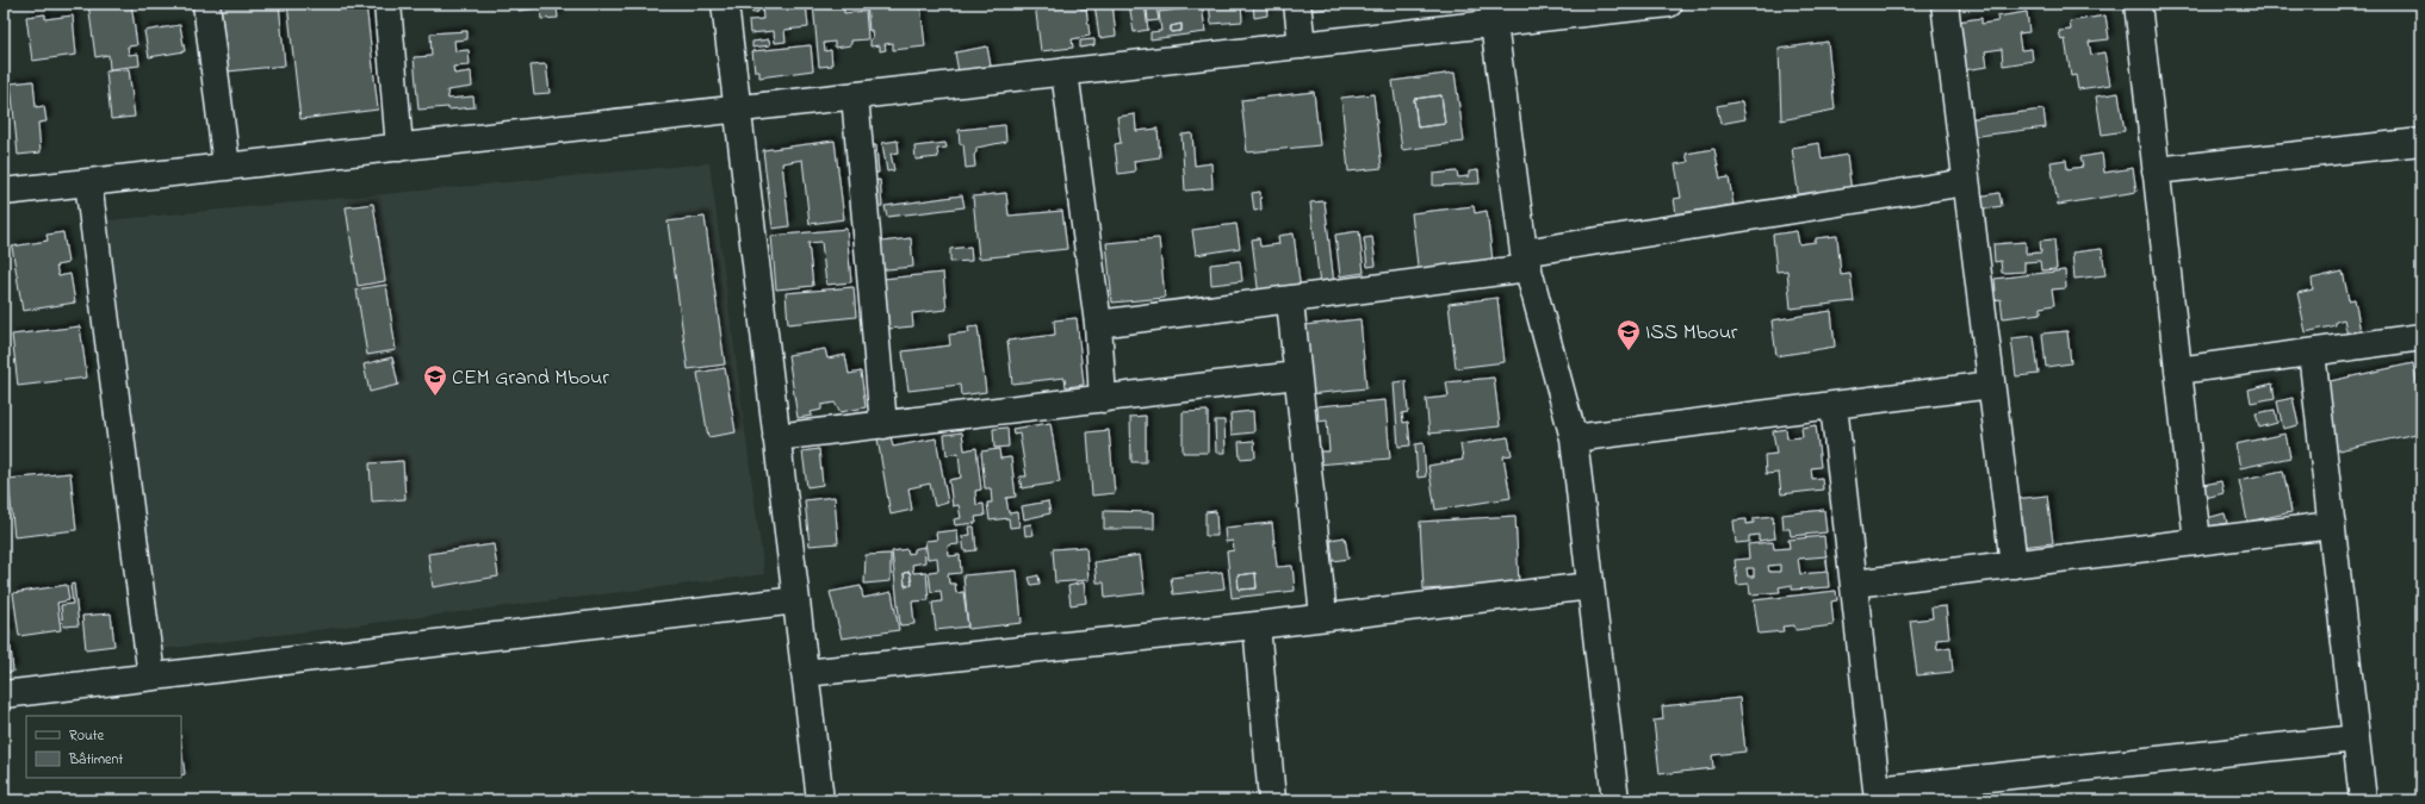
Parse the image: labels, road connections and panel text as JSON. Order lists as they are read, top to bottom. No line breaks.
{"places":{"school or university":["ISS Mbour","CEM Grand Mbour"]},"legend":["Route","Bâtiment"]}
